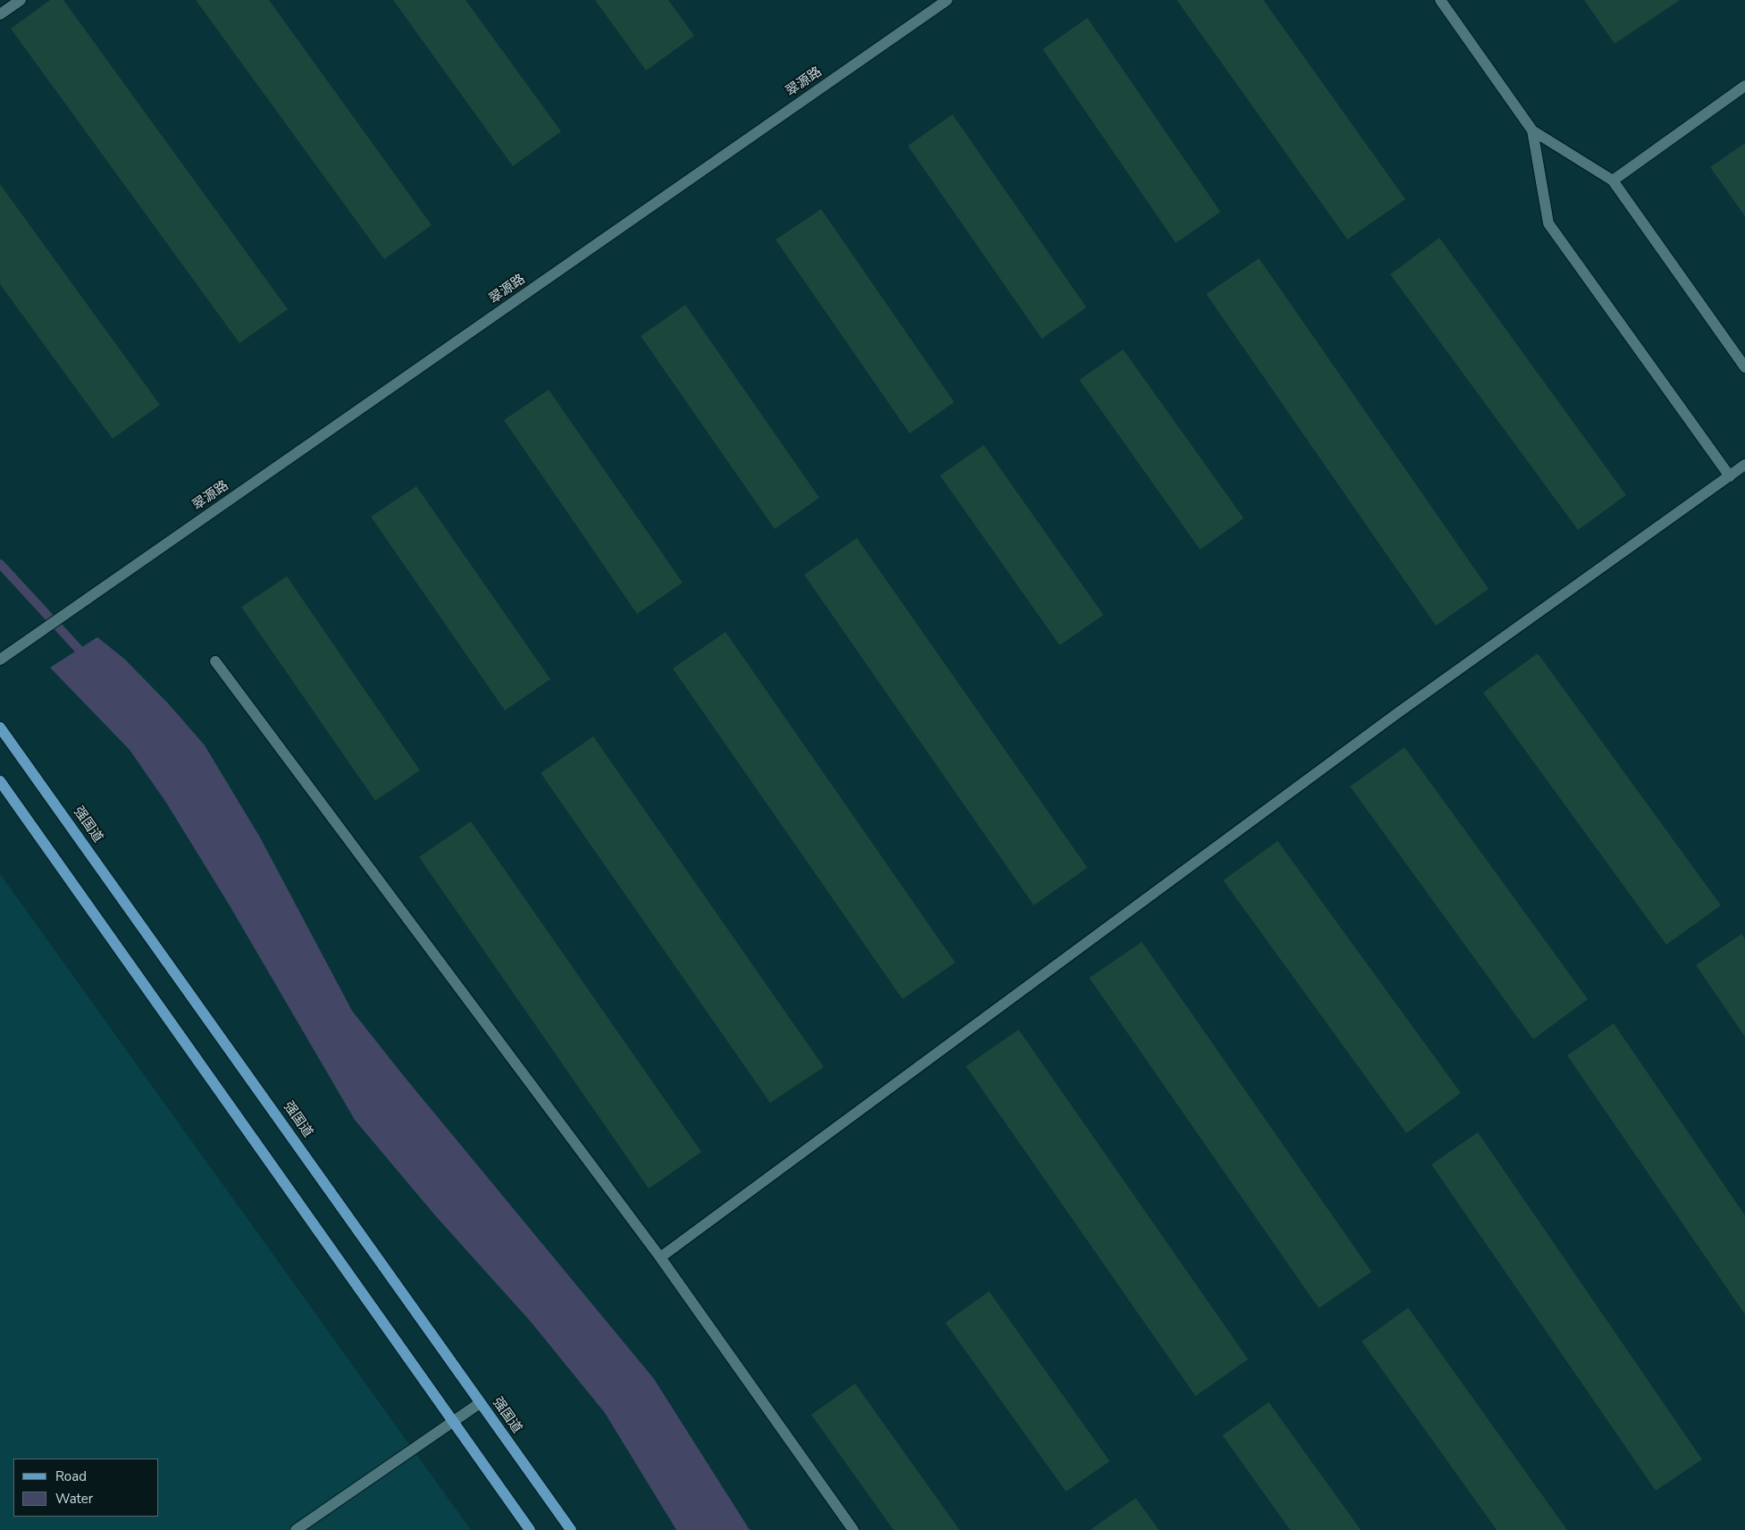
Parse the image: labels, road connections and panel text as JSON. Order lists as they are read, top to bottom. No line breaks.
{"streets":{"main road":["强国道"],"street":["翠源路"]},"legend":["Road","Water"]}
